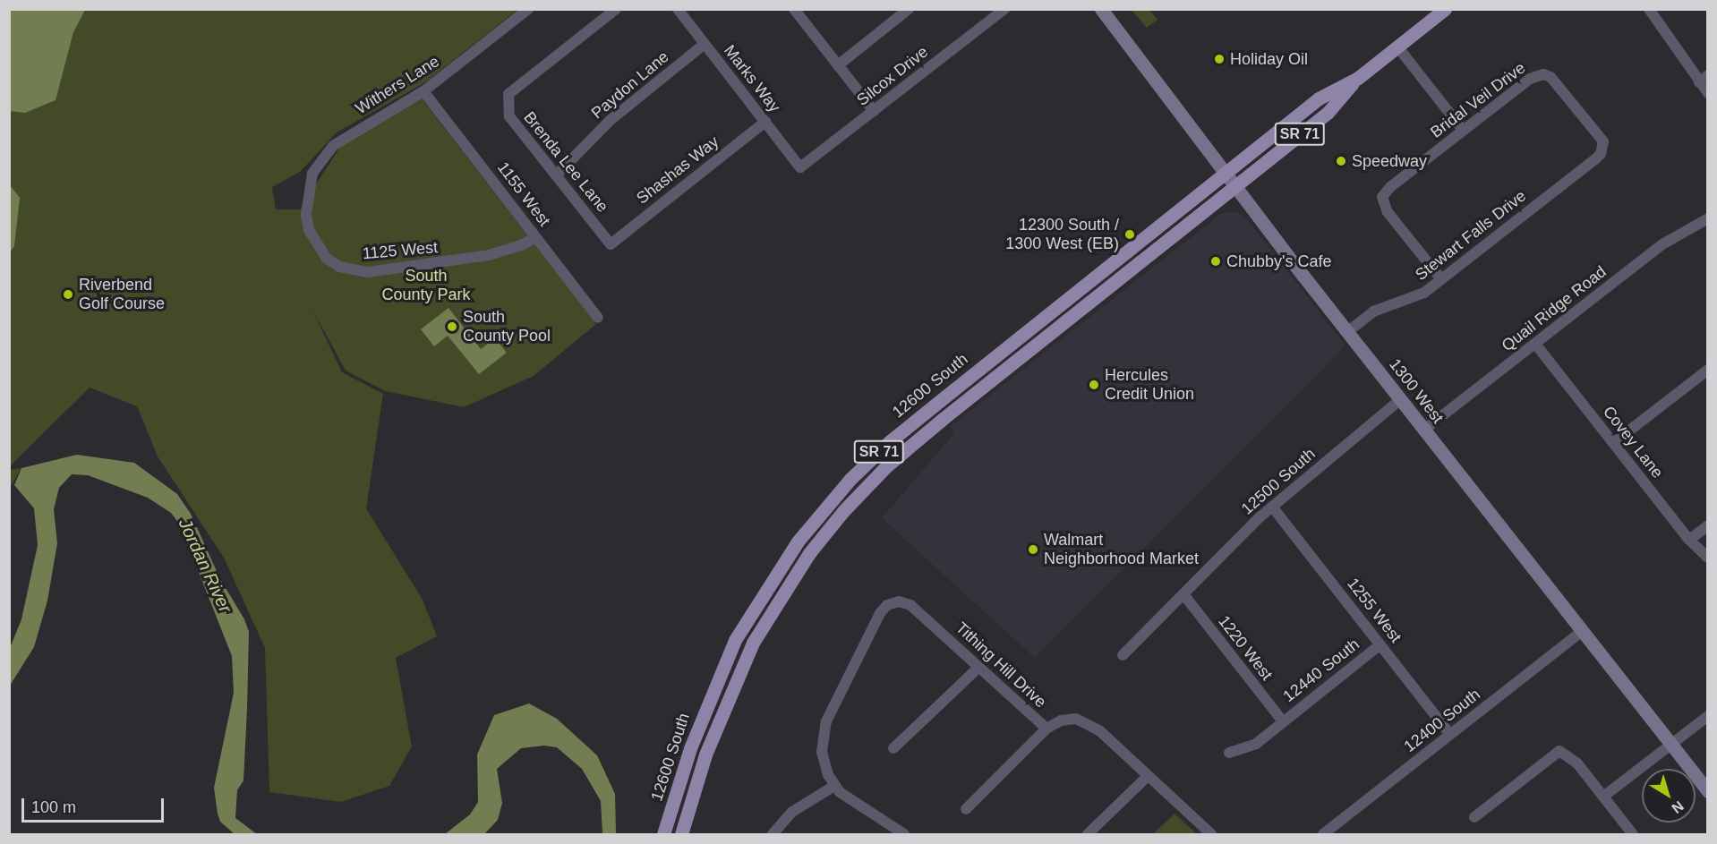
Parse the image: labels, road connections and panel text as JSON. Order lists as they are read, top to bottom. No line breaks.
{"streets":{"main road":["SR 71","12600 South"],"street":["Silcox Drive","Marks Way","Withers Lane","Paydon Lane","Bridal Veil Drive","Brenda Lee Lane","Shashas Way","1155 West","Stewart Falls Drive","1125 West","Quail Ridge Road","1300 West","Covey Lane","12500 South","1255 West","1220 West","Tithing Hill Drive","12440 South","12400 South"]},"crossings":[["Silcox Drive","Marks Way"],["Marks Way","Paydon Lane"],["Marks Way","Shashas Way"],["Withers Lane","1155 West"],["Withers Lane","1125 West"],["Paydon Lane","Brenda Lee Lane"],["Bridal Veil Drive","Stewart Falls Drive"],["Brenda Lee Lane","Shashas Way"],["1155 West","1125 West"],["Stewart Falls Drive","1300 West"],["Quail Ridge Road","1300 West"],["Quail Ridge Road","Covey Lane"],["12600 South","1300 West"],["1300 West","12500 South"],["1300 West","12400 South"],["12500 South","1255 West"],["12500 South","1220 West"],["1255 West","12440 South"],["1255 West","12400 South"],["1220 West","12440 South"]],"water":["Jordan River"],"parks":["South County Park"],"places":["Holiday Oil","Speedway","12300 South / 1300 West (EB)","Chubby's Cafe","Riverbend Golf Course","South County Pool","Hercules Credit Union","Walmart Neighborhood Market"],"scale_bar":"100 m","north":"bottom right"}
